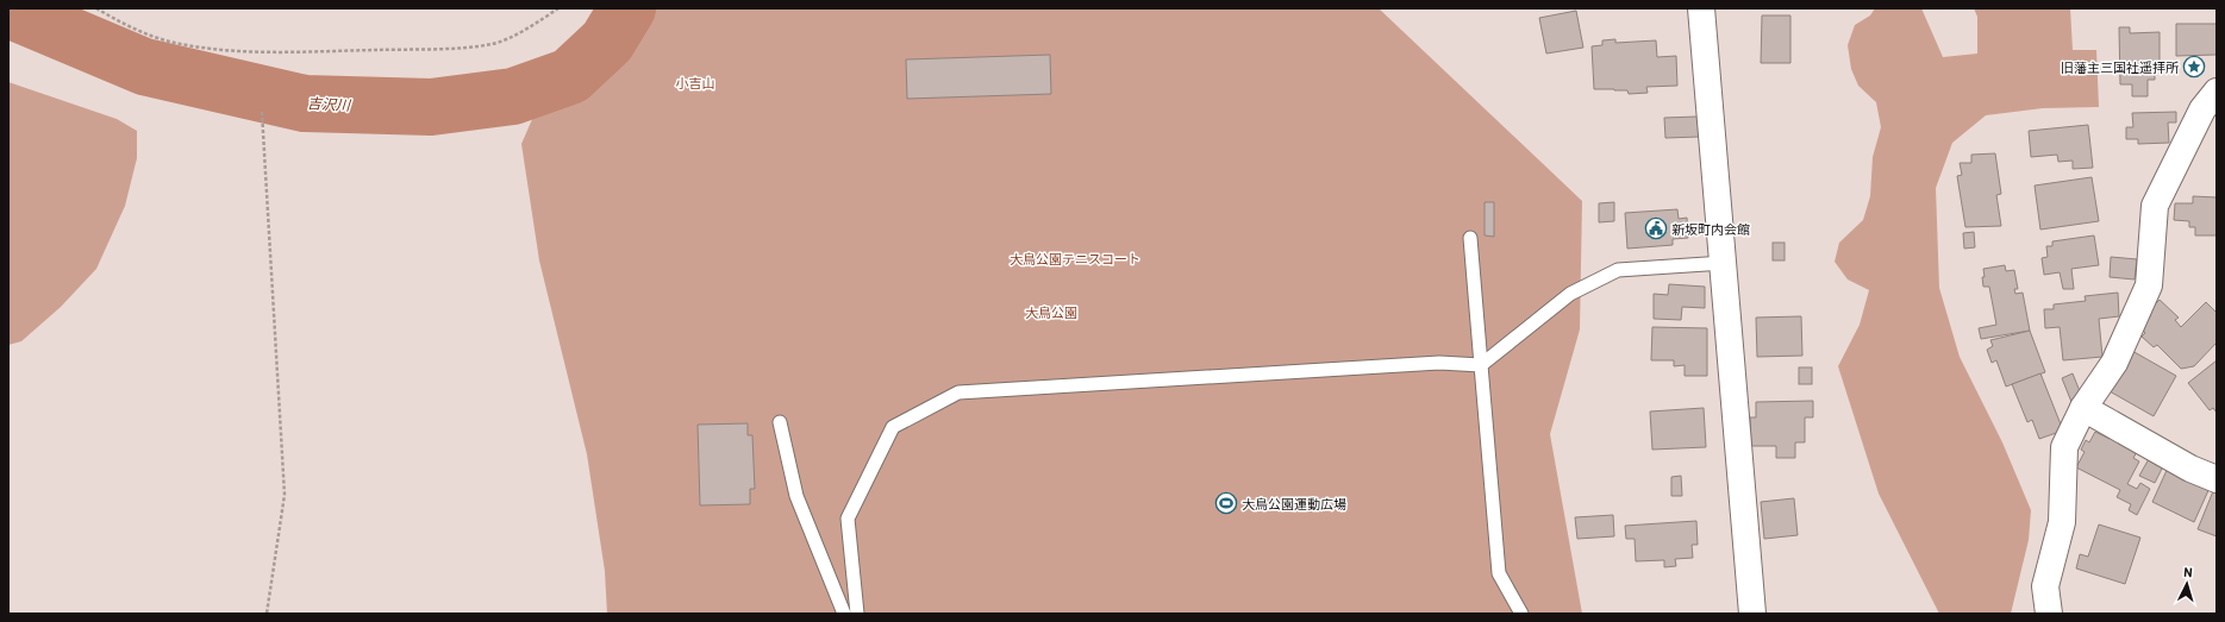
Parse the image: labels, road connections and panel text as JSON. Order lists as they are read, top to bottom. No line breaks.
{"water":["吉沢川"],"parks":["小吉山","大鳥公園テニスコート","大鳥公園"],"places":{"place":["旧藩主三国社遥拝所"],"public building":["新坂町内会館"],"sports":["大鳥公園運動広場"]},"north":"top"}
